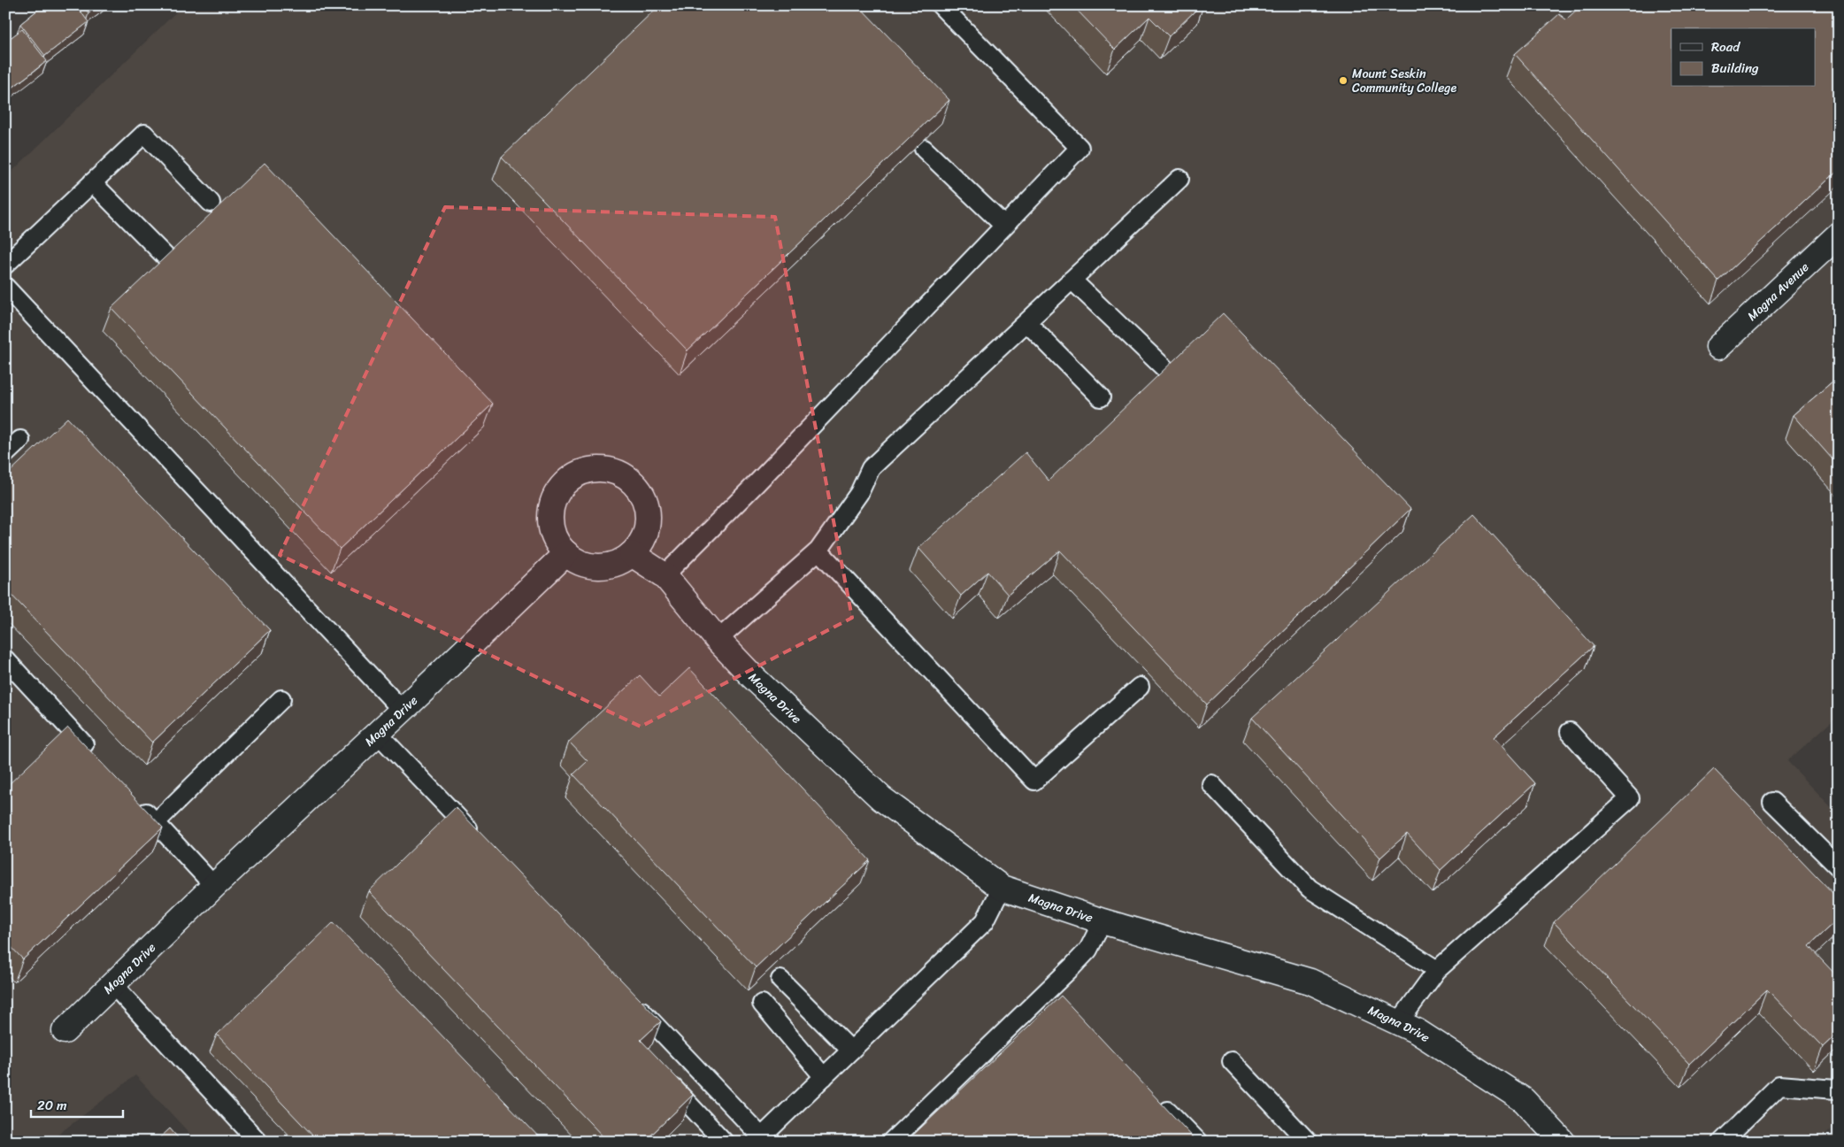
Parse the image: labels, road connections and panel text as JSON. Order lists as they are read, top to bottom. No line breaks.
{"streets":{"street":["Magna Avenue","Magna Drive"]},"places":["Mount Seskin Community College"],"legend":["Road","Building"],"scale_bar":"20 m"}
